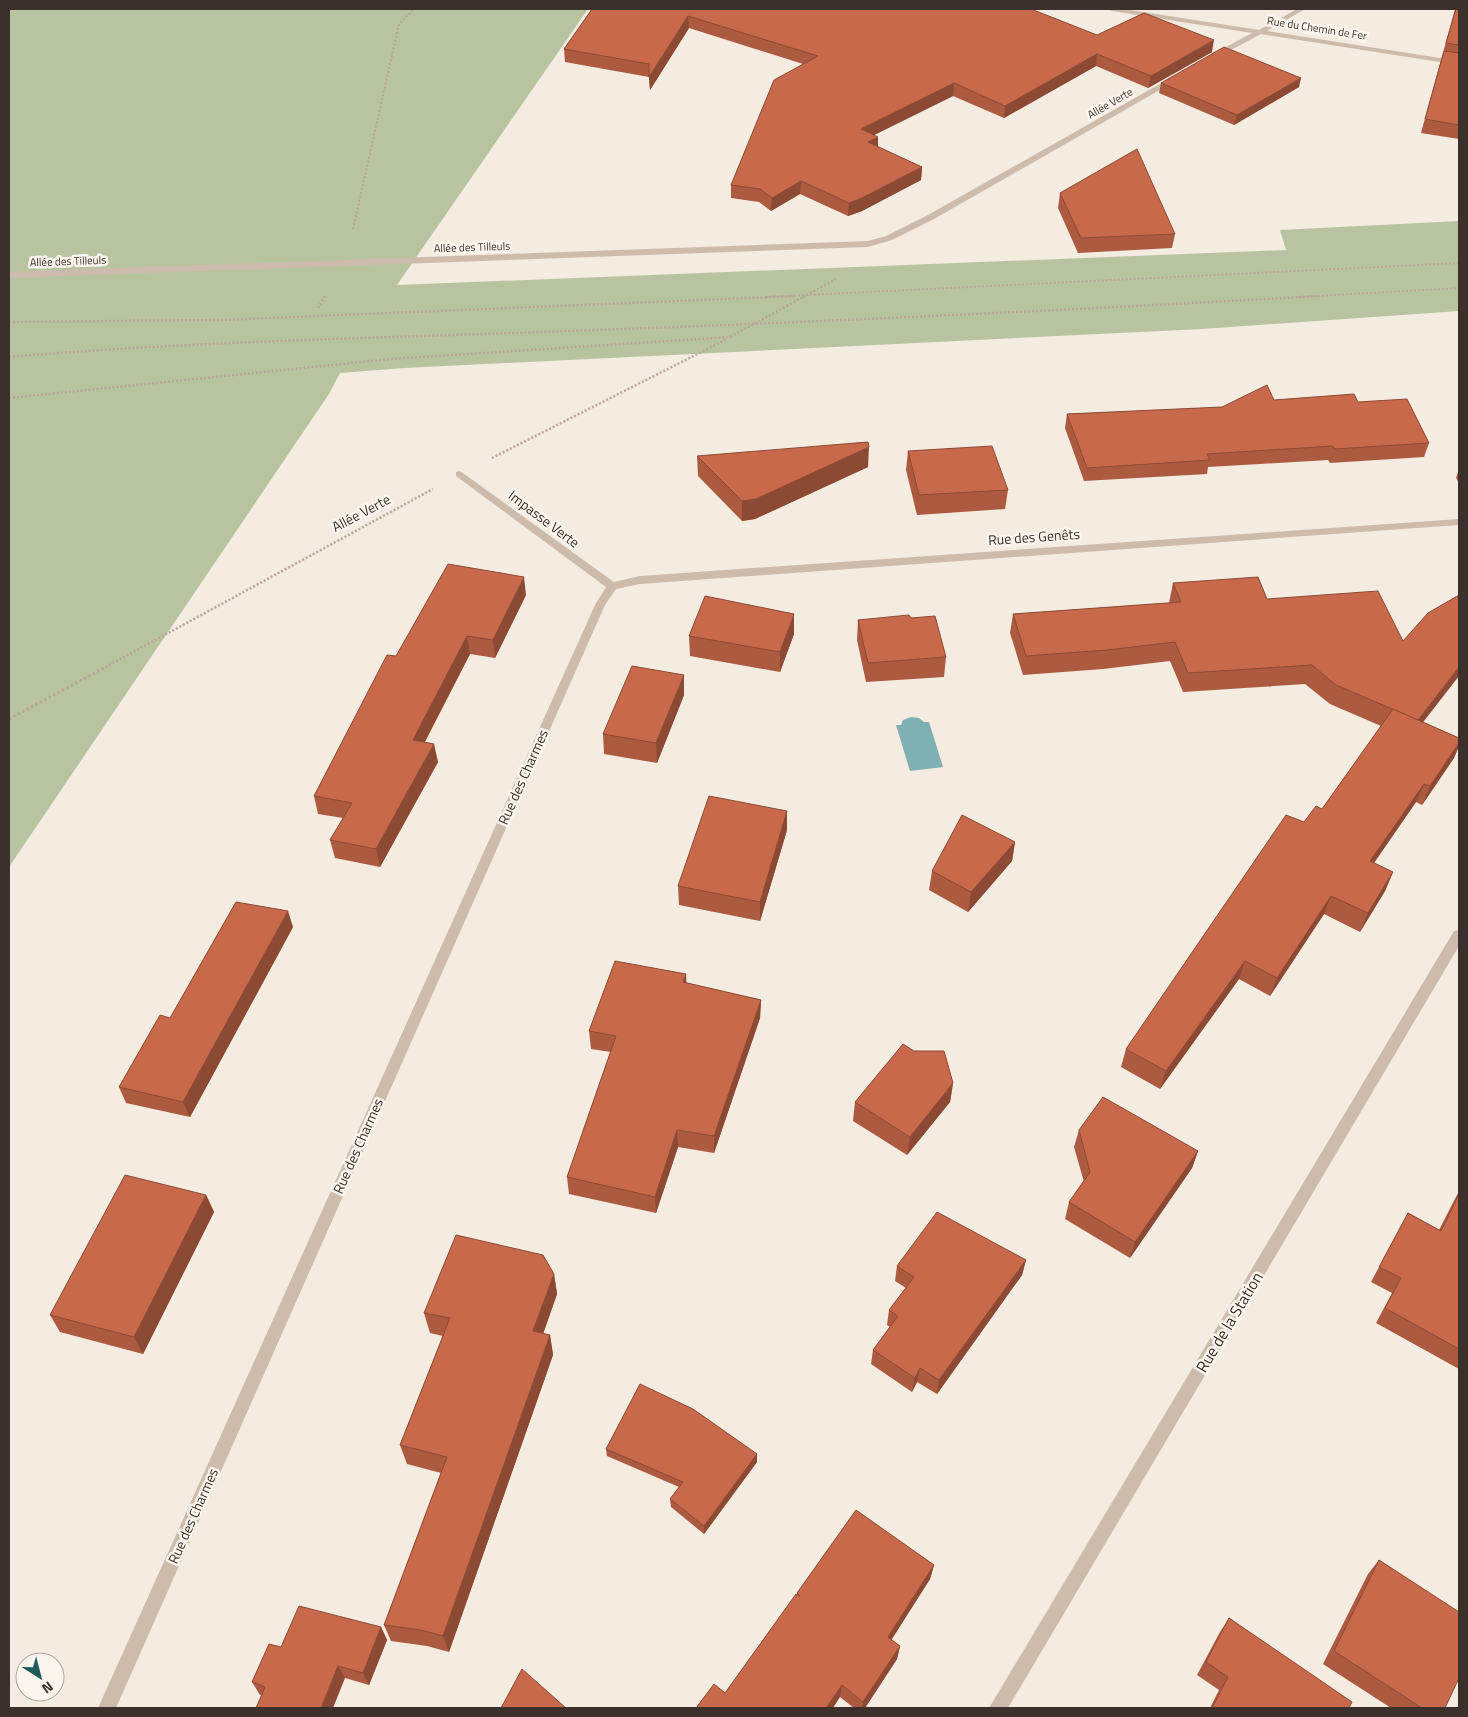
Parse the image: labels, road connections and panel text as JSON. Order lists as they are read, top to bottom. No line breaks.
{"streets":{"street":["Rue du Chemin de Fer","Allée Verte","Allée des Tilleuls","Impasse Verte","Rue des Genêts","Rue des Charmes","Rue de la Station"]},"crossings":[["Allée Verte","Allée des Tilleuls"],["Allée Verte","Impasse Verte"],["Impasse Verte","Rue des Genêts"],["Impasse Verte","Rue des Charmes"],["Rue des Genêts","Rue des Charmes"]],"north":"bottom right"}
